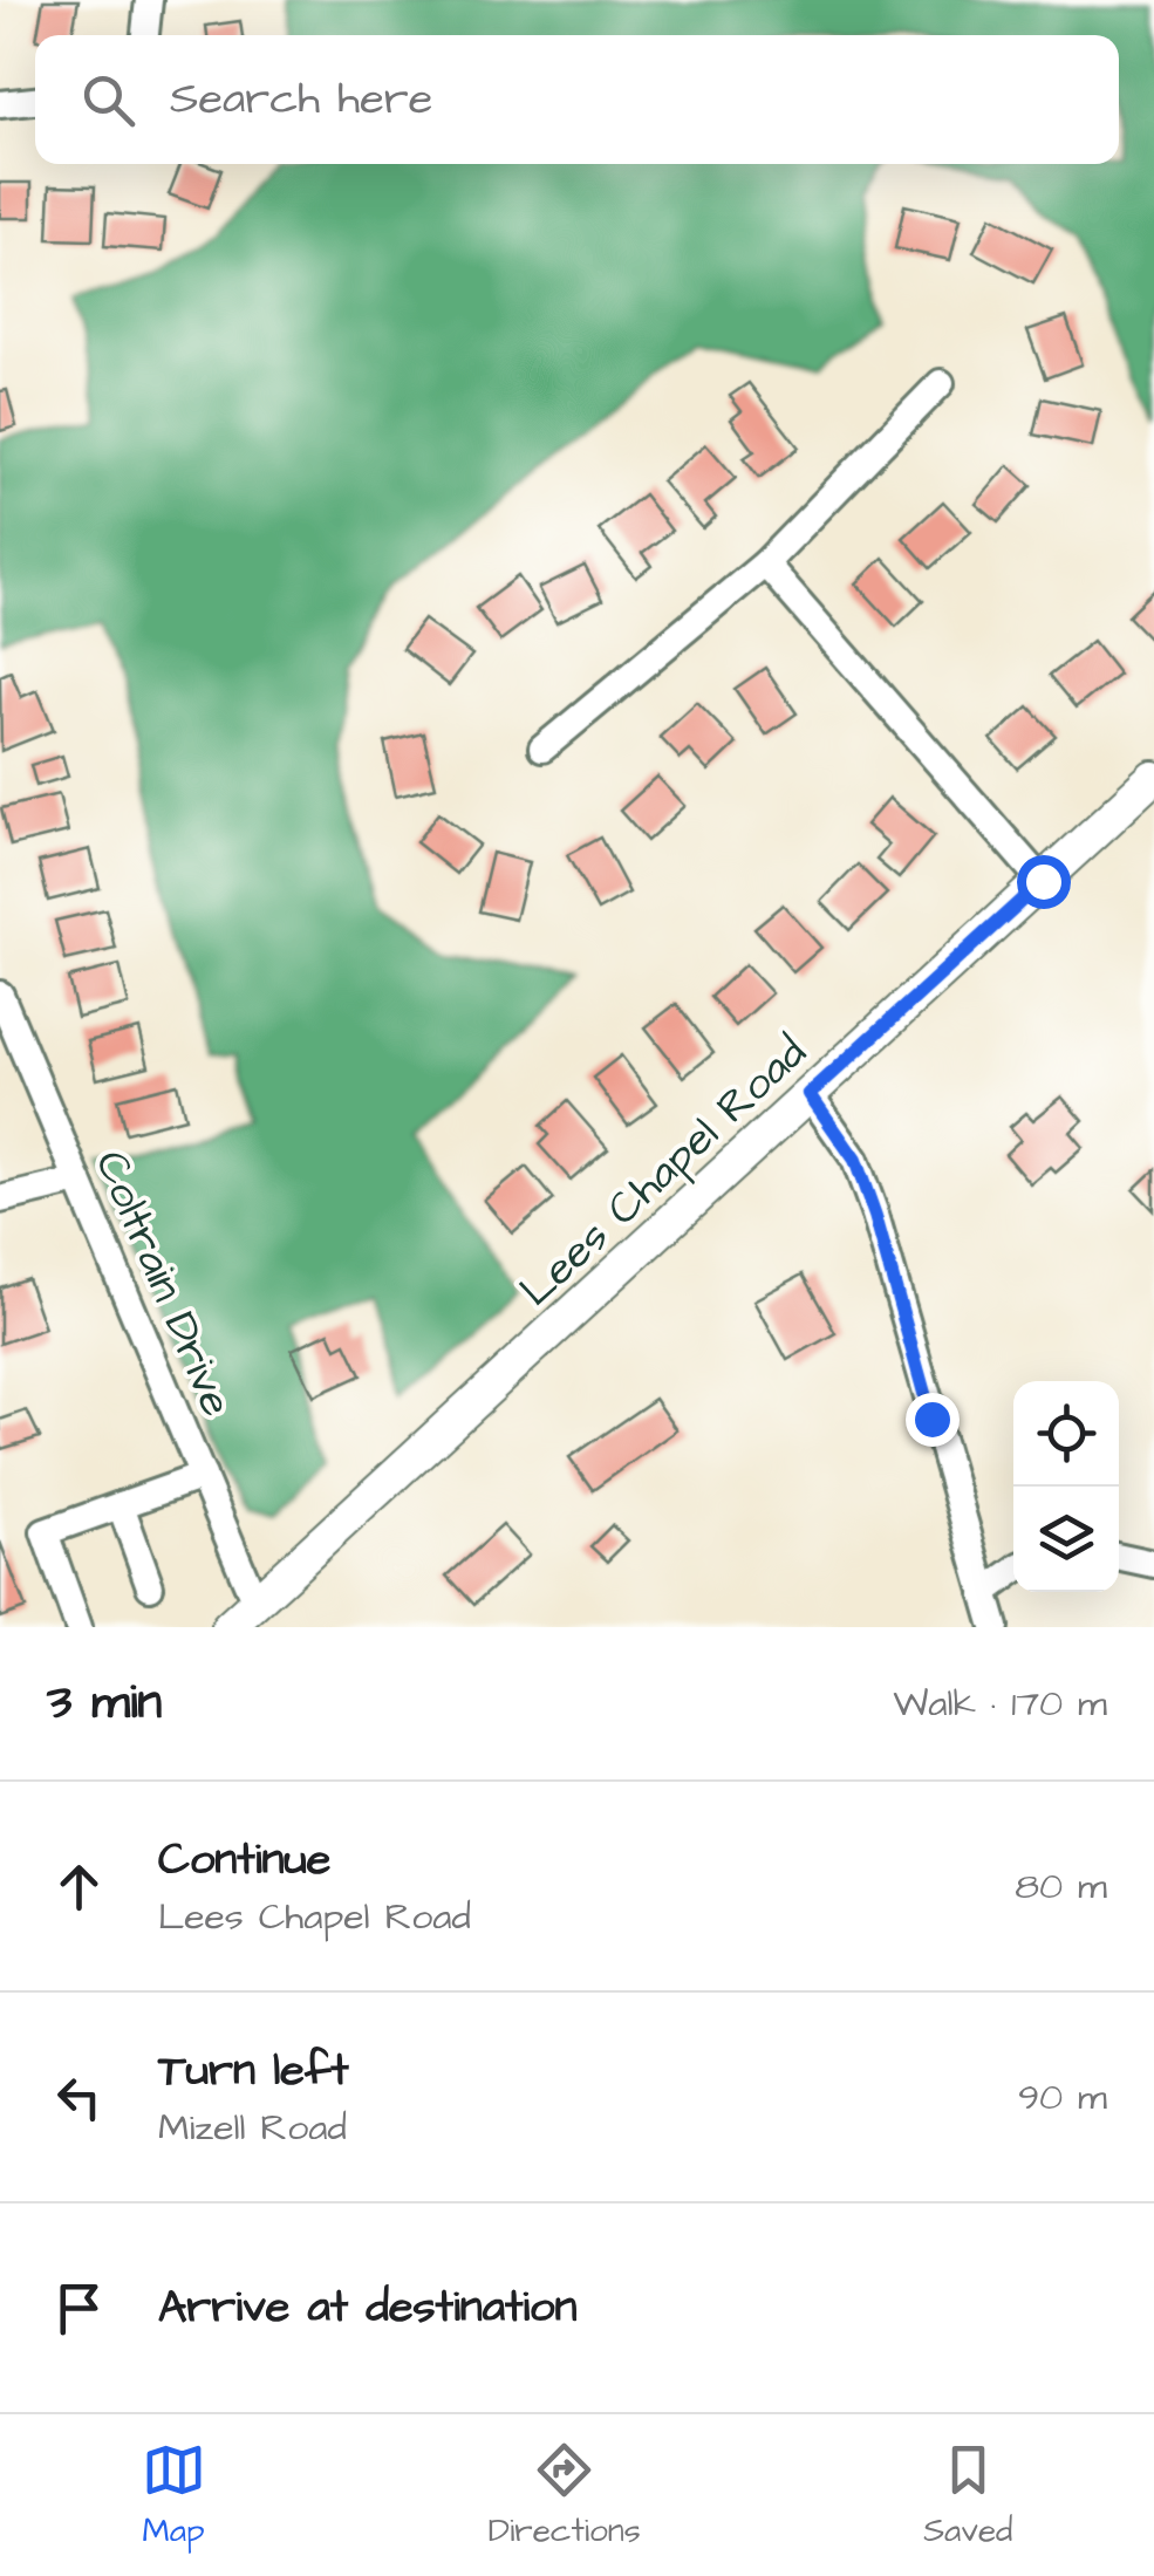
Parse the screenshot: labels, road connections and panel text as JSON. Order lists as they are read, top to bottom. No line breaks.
{"streets":{"main road":["Lees Chapel Road"],"street":["Coltrain Drive"]},"crossings":[["Lees Chapel Road","Coltrain Drive"]],"page":{"search":"Search here","heading":["3 min","Walk · 170 m"],"list":[["Continue","Lees Chapel Road","80 m"],["Turn left","Mizell Road","90 m"],"Arrive at destination"],"nav":["Map","Directions","Saved"]}}
